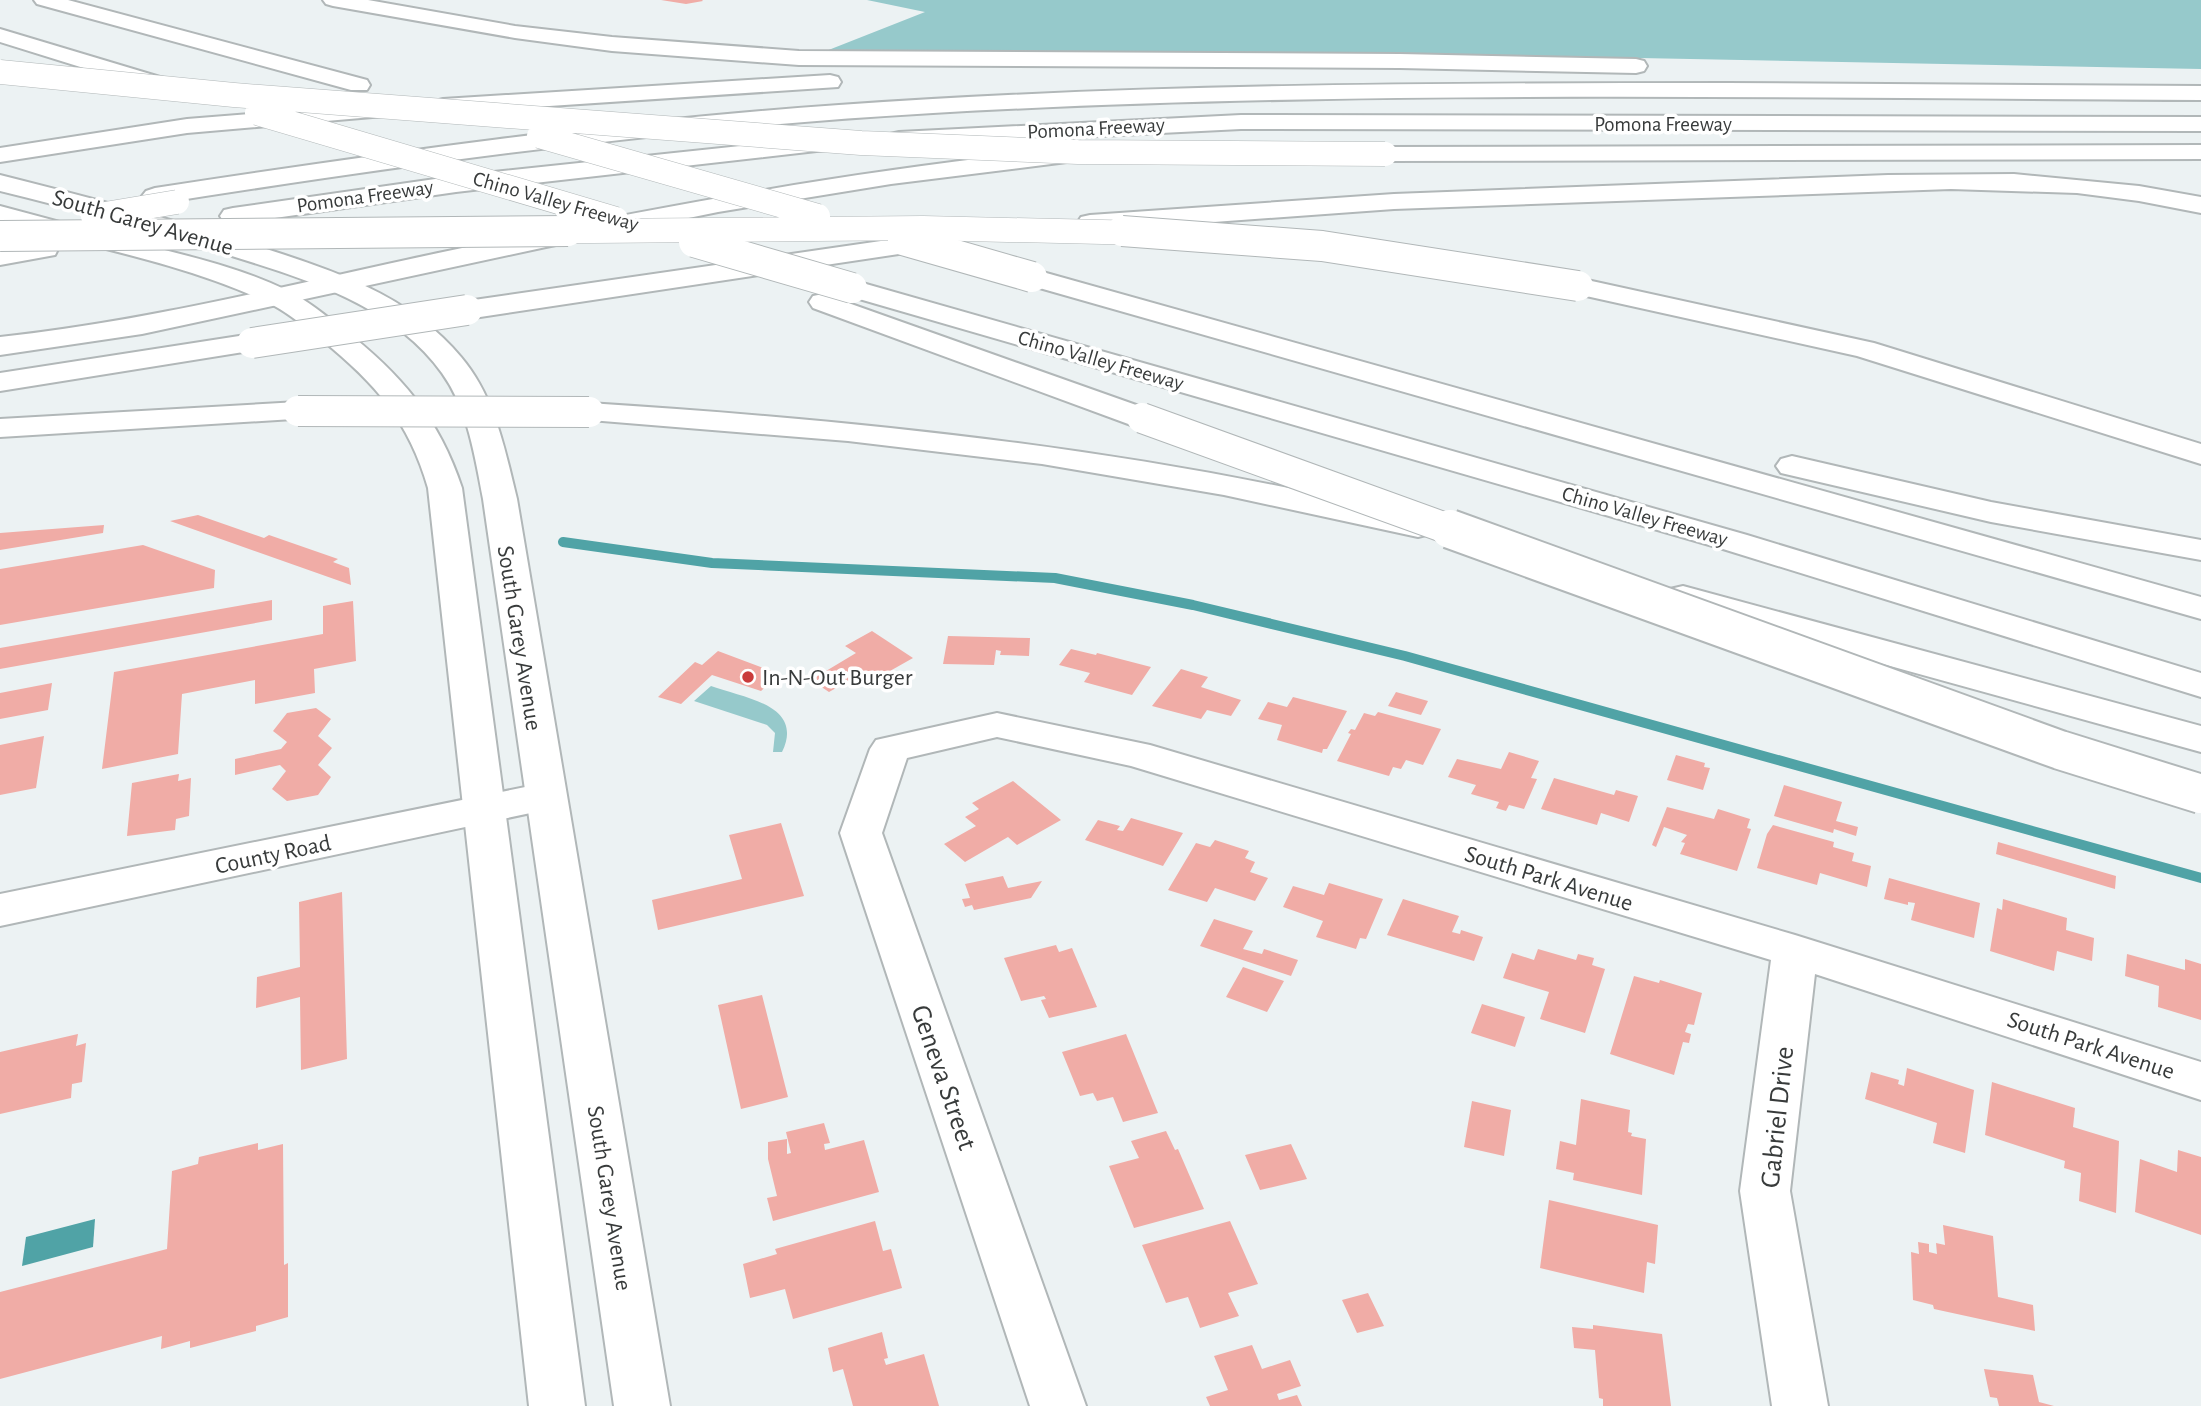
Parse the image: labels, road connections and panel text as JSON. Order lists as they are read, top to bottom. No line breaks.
{"streets":{"main road":["Pomona Freeway","Chino Valley Freeway","South Garey Avenue","County Road","South Park Avenue","Geneva Street","Gabriel Drive"]},"crossings":[["South Garey Avenue","County Road"],["South Park Avenue","Geneva Street"],["South Park Avenue","Gabriel Drive"]],"places":["In-N-Out Burger"]}
